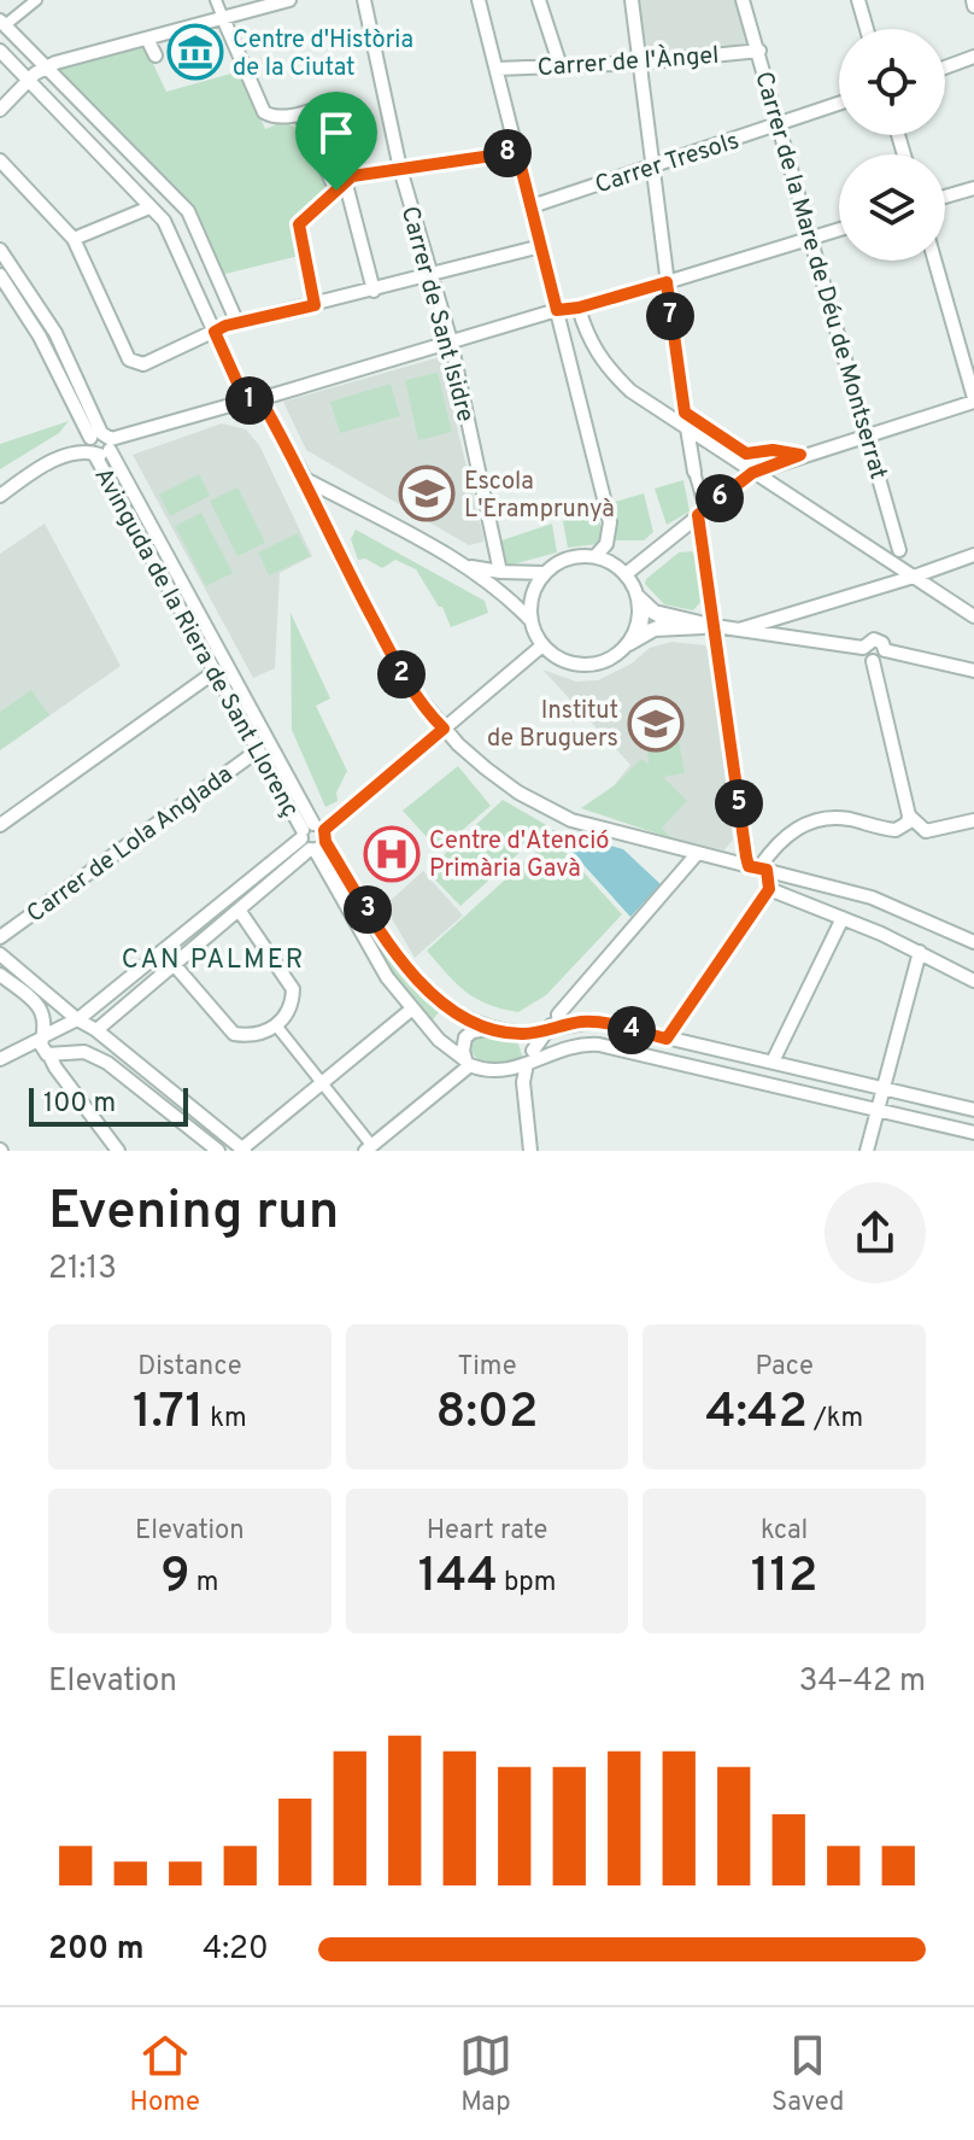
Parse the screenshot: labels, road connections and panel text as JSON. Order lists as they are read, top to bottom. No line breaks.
{"streets":{"street":["Carrer de l'Àngel","Carrer Tresols","Carrer de la Mare de Déu de Montserrat","Carrer de Sant Isidre","Avinguda de la Riera de Sant Llorenç","Carrer de Lola Anglada"]},"crossings":[["Carrer de l'Àngel","Carrer de la Mare de Déu de Montserrat"],["Carrer Tresols","Carrer de la Mare de Déu de Montserrat"],["Avinguda de la Riera de Sant Llorenç","Carrer de Lola Anglada"]],"districts":["CAN PALMER"],"places":{"museum":["Centre d'Història de la Ciutat"],"school or university":["Escola L'Eramprunyà","Institut de Bruguers"],"hospital":["Centre d'Atenció Primària Gavà"]},"scale_bar":"100 m","page":{"pins":["8","7","1","6","2","5","3","4"],"scale":"100 m","heading":["Evening run","21:13"],"stats":[["Distance","1.71 km"],["Time","8:02"],["Pace","4:42 /km"],["Elevation","9 m"],["Heart rate","144 bpm"],["kcal","112"]],"chart":["Elevation","34–42 m"],"list":[{"name":"200 m","note":"4:20"}],"tabs":["Home","Map","Saved"]}}
